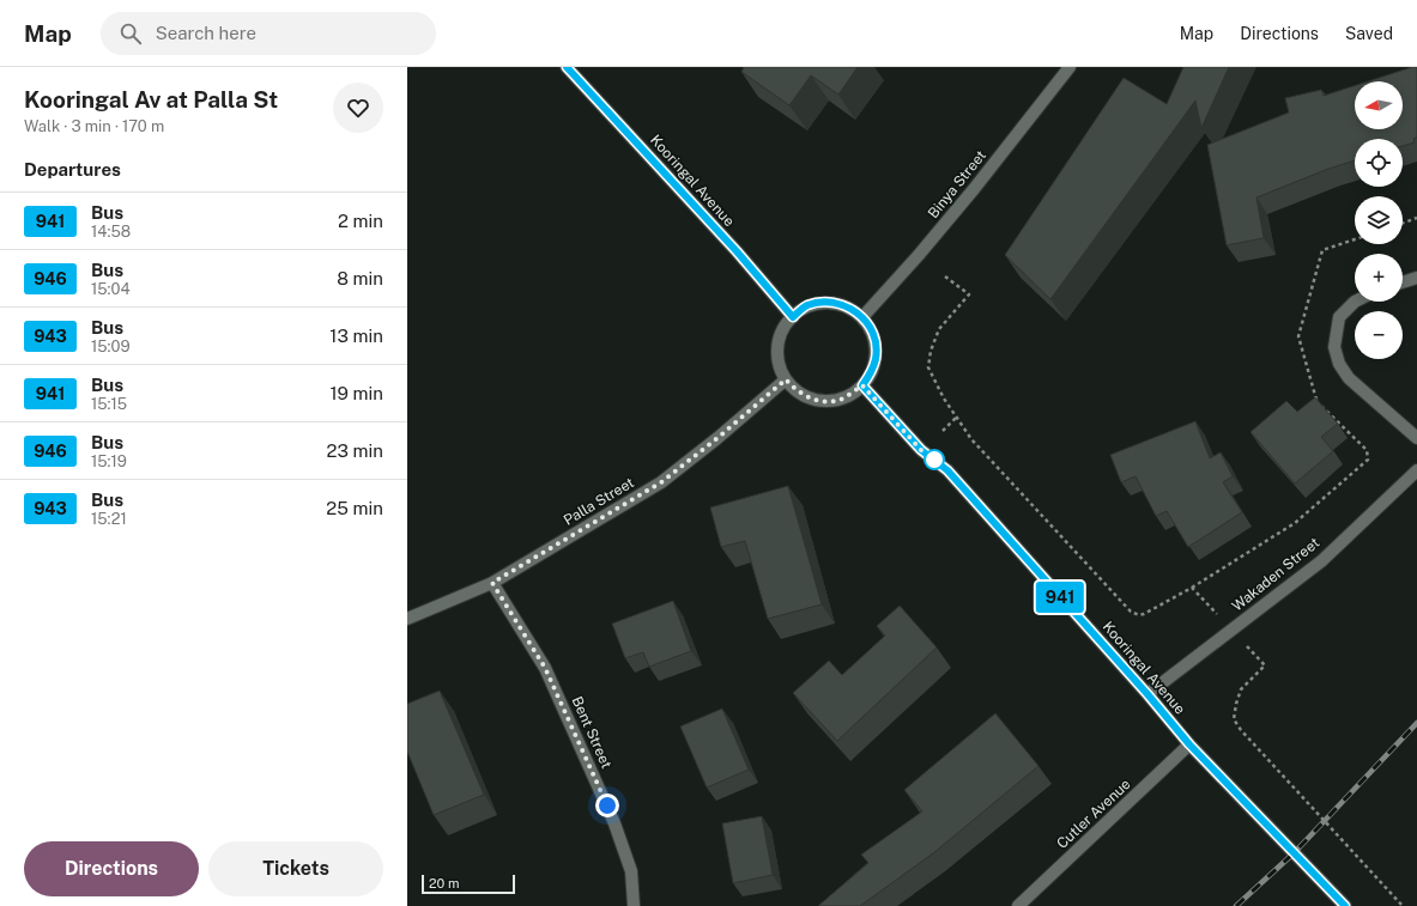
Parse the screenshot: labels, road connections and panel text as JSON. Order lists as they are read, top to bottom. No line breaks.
{"streets":{"street":["Kooringal Avenue","Binya Street","Palla Street","Wakaden Street","Bent Street","Cutler Avenue"]},"crossings":[["Kooringal Avenue","Binya Street"],["Kooringal Avenue","Palla Street"],["Kooringal Avenue","Wakaden Street"],["Kooringal Avenue","Cutler Avenue"],["Binya Street","Palla Street"],["Palla Street","Bent Street"]],"lines":["bus line 941"],"scale_bar":"20 m","north":"left","page":{"header":"Map","search":"Search here","nav":["Map","Directions","Saved"],"heading":[["Kooringal Av at Palla St","Walk · 3 min · 170 m"],"Departures"],"on_map":"941","map_buttons":["+","−"],"list":[{"mark":"941","name":"Bus","note":"14:58","value":"2 min"},{"mark":"946","name":"Bus","note":"15:04","value":"8 min"},{"mark":"943","name":"Bus","note":"15:09","value":"13 min"},{"mark":"941","name":"Bus","note":"15:15","value":"19 min"},{"mark":"946","name":"Bus","note":"15:19","value":"23 min"},{"mark":"943","name":"Bus","note":"15:21","value":"25 min"}],"buttons":["Directions","Tickets"],"scale":"20 m"}}
